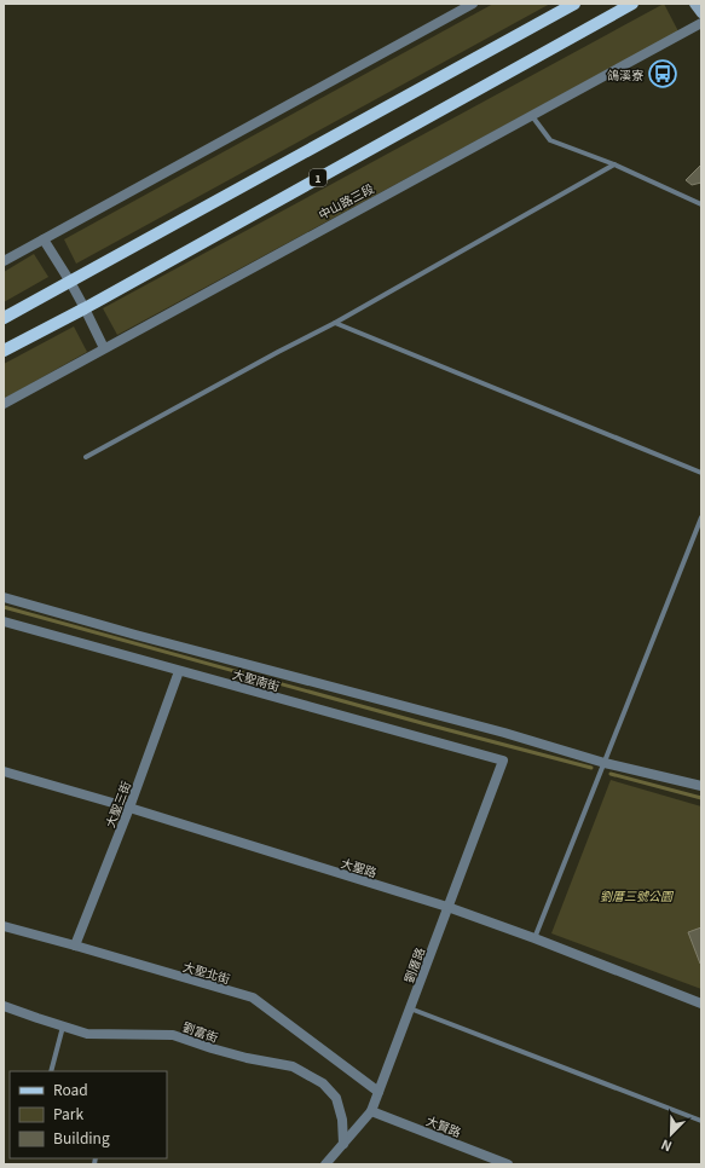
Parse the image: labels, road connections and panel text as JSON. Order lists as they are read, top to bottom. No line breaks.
{"streets":{"main road":["1"],"street":["中山路三段","大聖南街","大聖三街","大聖路","劉厝路","大聖北街","劉富街","大賢路"]},"crossings":[["大聖南街","大聖三街"],["大聖南街","劉厝路"],["大聖三街","大聖路"],["大聖三街","大聖北街"],["大聖路","劉厝路"],["劉厝路","大聖北街"],["劉厝路","劉富街"],["劉厝路","大賢路"]],"parks":["劉厝三號公園"],"places":{"bus stop":["鴿溪寮"]},"legend":["Road","Park","Building"],"north":"bottom left"}
